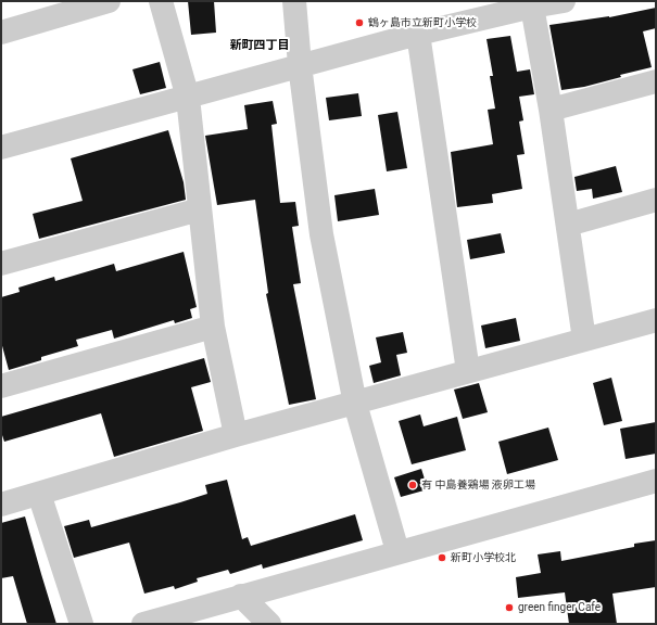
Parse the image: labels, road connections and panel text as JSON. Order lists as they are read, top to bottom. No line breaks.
{"districts":["新町四丁目"],"places":["鶴ヶ島市立新町小学校","有 中島養鶏場 液卵工場","新町小学校北","green finger Cafe"]}
